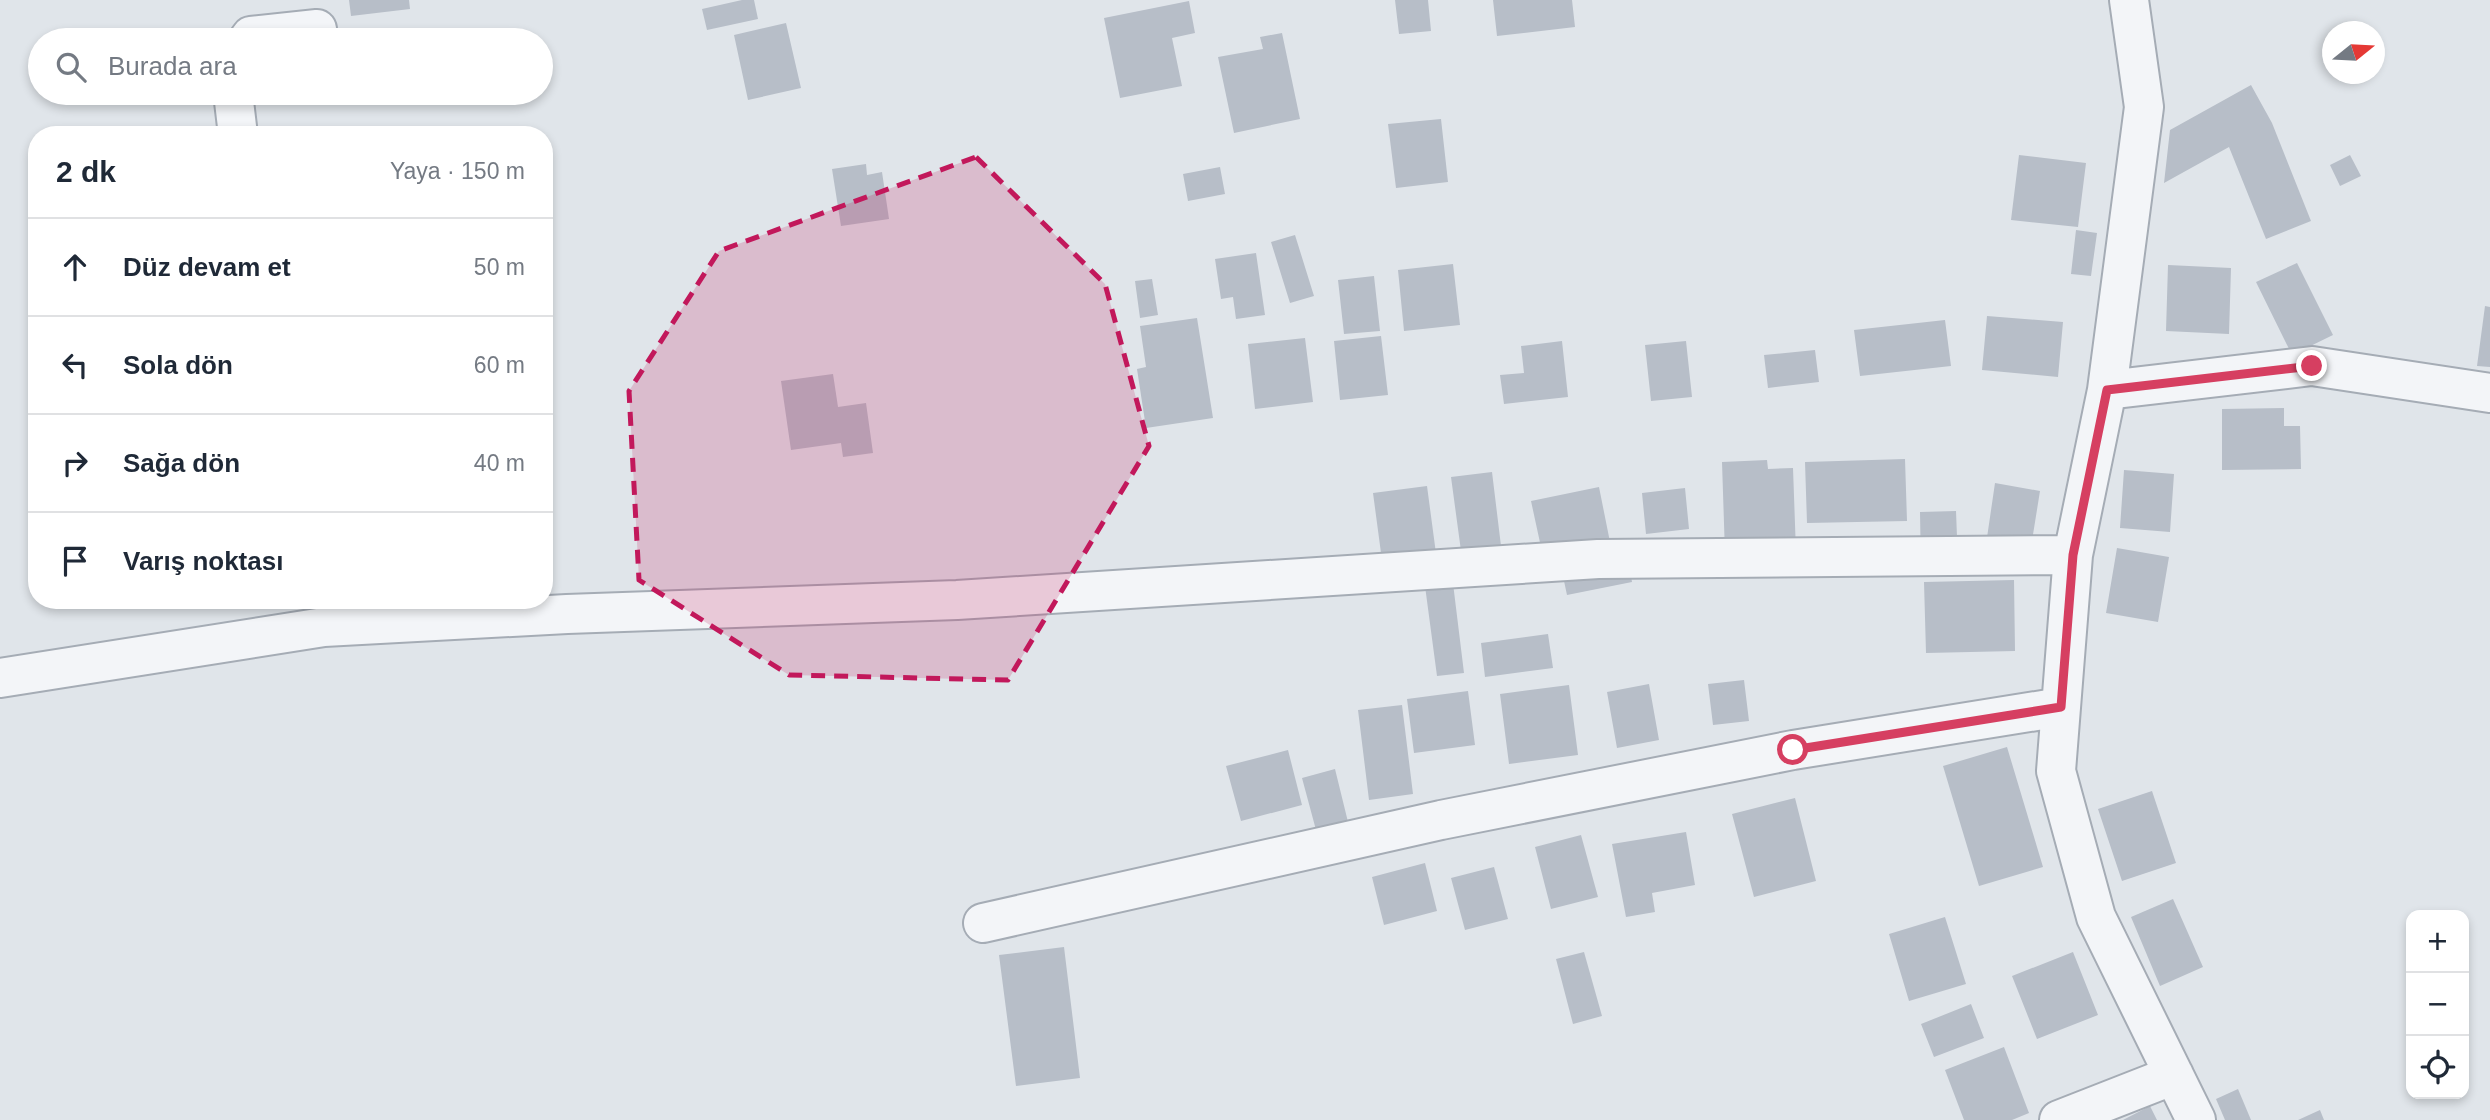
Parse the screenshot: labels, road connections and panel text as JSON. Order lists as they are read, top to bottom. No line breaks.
{"north":"right","page":{"search":"Burada ara","heading":["2 dk","Yaya · 150 m"],"list":[["Düz devam et","50 m"],["Sola dön","60 m"],["Sağa dön","40 m"],"Varış noktası"],"map_buttons":["+","−"]}}
